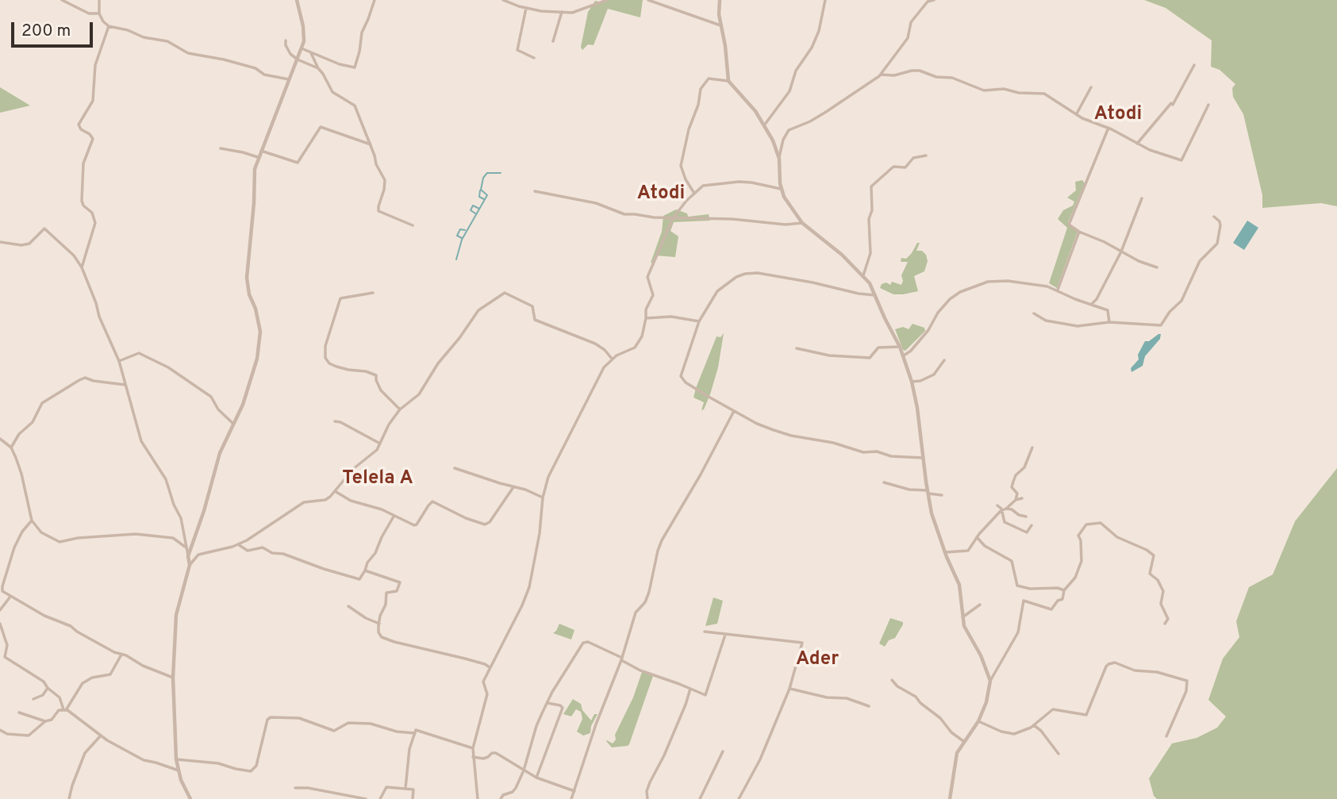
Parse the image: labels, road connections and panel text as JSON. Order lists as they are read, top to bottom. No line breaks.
{"districts":["Atodi","Atodi","Telela A","Ader"],"scale_bar":"200 m"}
